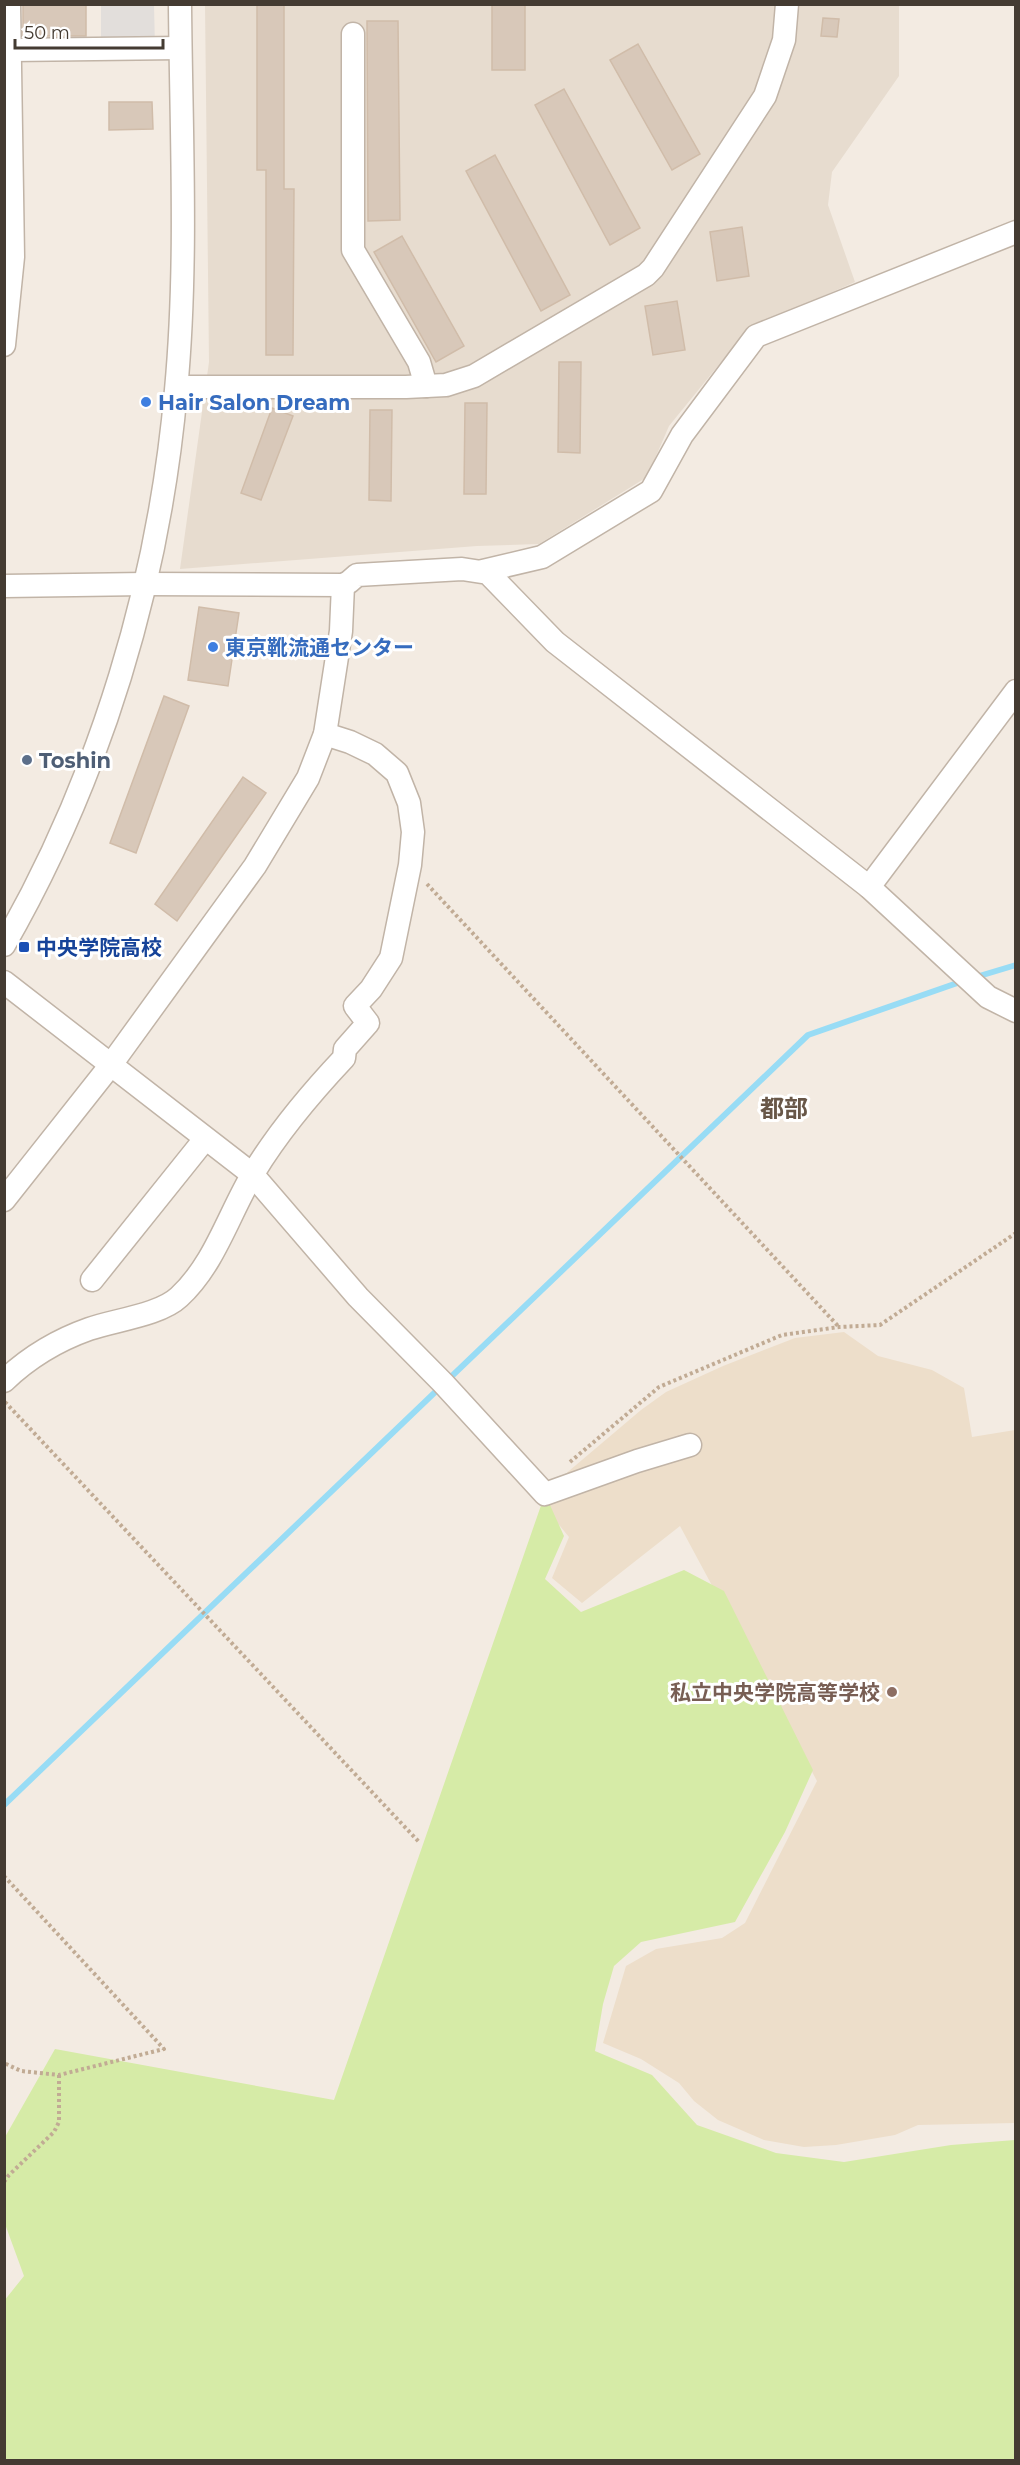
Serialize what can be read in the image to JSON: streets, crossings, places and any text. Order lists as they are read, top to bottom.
{
  "districts": ["都部"],
  "places": {
    "other": [
      "Hair Salon Dream",
      "東京靴流通センター",
      "Toshin",
      "私立中央学院高等学校"
    ],
    "transit": ["中央学院高校"]
  },
  "scale_bar": "50 m"
}
